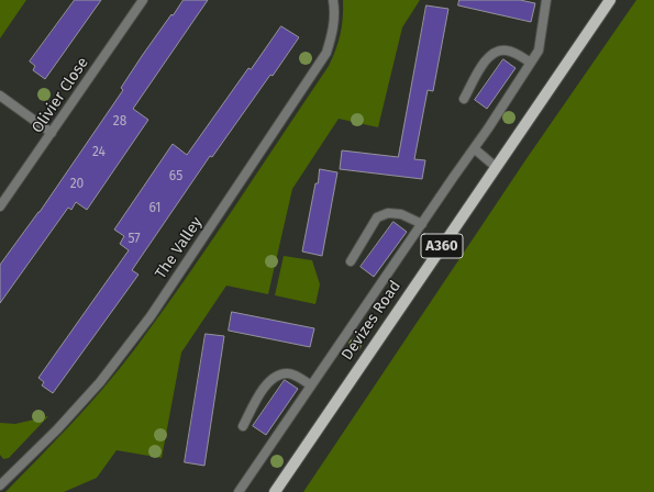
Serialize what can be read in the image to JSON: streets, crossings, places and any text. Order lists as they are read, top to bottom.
{
  "streets": {
    "main road": ["A360", "Devizes Road"],
    "street": ["Olivier Close", "The Valley"]
  },
  "house_numbers": [
    "28",
    "24",
    "65",
    "20",
    "61",
    "57"
  ]
}
